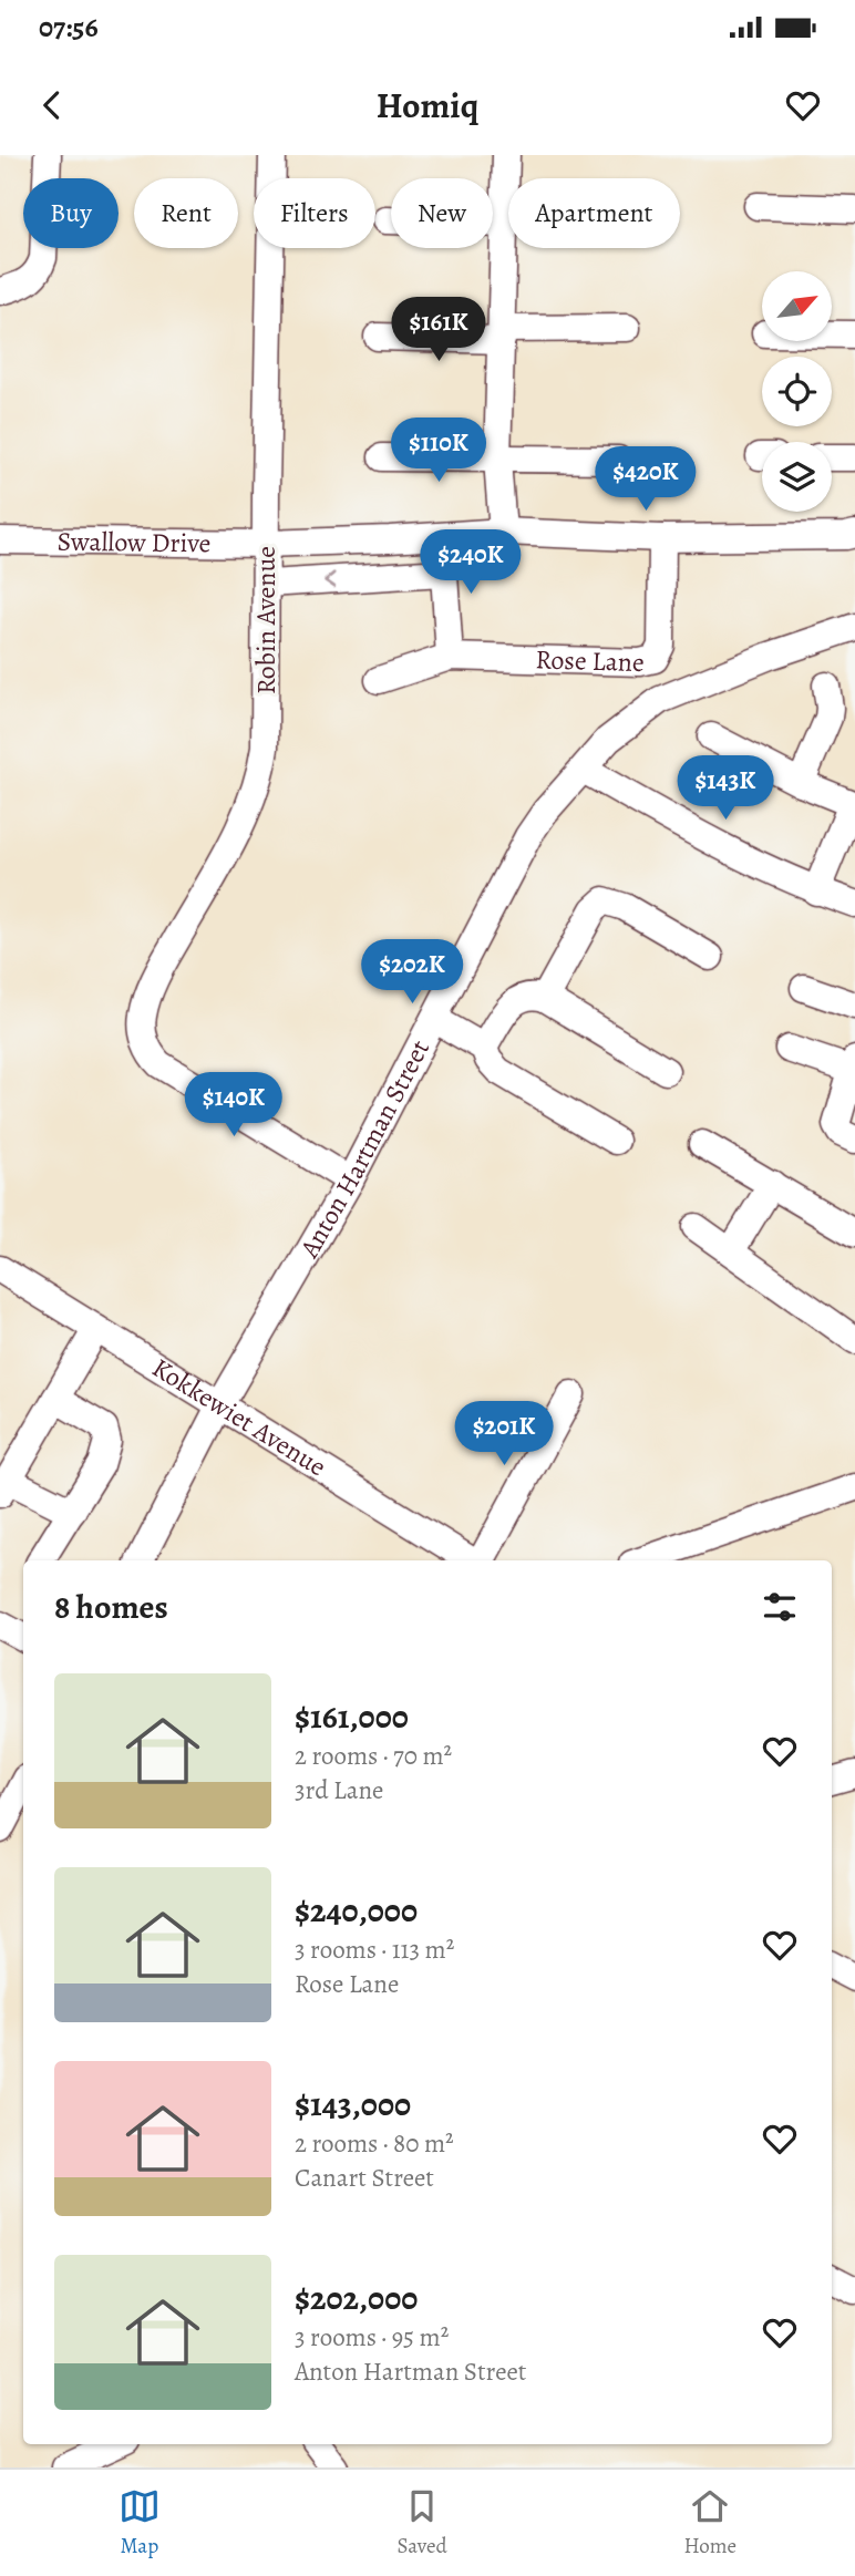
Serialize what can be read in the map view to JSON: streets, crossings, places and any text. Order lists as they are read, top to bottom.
{
  "streets": {
    "street": [
      "Swallow Drive",
      "Robin Avenue",
      "Rose Lane",
      "Anton Hartman Street",
      "Kokkewiet Avenue"
    ]
  },
  "crossings": [
    ["Swallow Drive", "Robin Avenue"],
    ["Swallow Drive", "Rose Lane"],
    ["Robin Avenue", "Anton Hartman Street"],
    ["Anton Hartman Street", "Kokkewiet Avenue"]
  ],
  "north": "top right",
  "page": {
    "status": "07:56",
    "header": "Homiq",
    "chip": [
      "Buy",
      "Rent",
      "Filters",
      "New",
      "Apartment"
    ],
    "price": [
      "$161K",
      "$110K",
      "$420K",
      "$240K",
      "$143K",
      "$202K",
      "$140K",
      "$201K"
    ],
    "heading": "8 homes",
    "list": [
      {
        "name": "$161,000",
        "note": "2 rooms · 70 m² · 3rd Lane"
      },
      {
        "name": "$240,000",
        "note": "3 rooms · 113 m² · Rose Lane"
      },
      {
        "name": "$143,000",
        "note": "2 rooms · 80 m² · Canart Street"
      },
      {
        "name": "$202,000",
        "note": "3 rooms · 95 m² · Anton Hartman Street"
      }
    ],
    "tabs": ["Map", "Saved", "Home"]
  }
}
